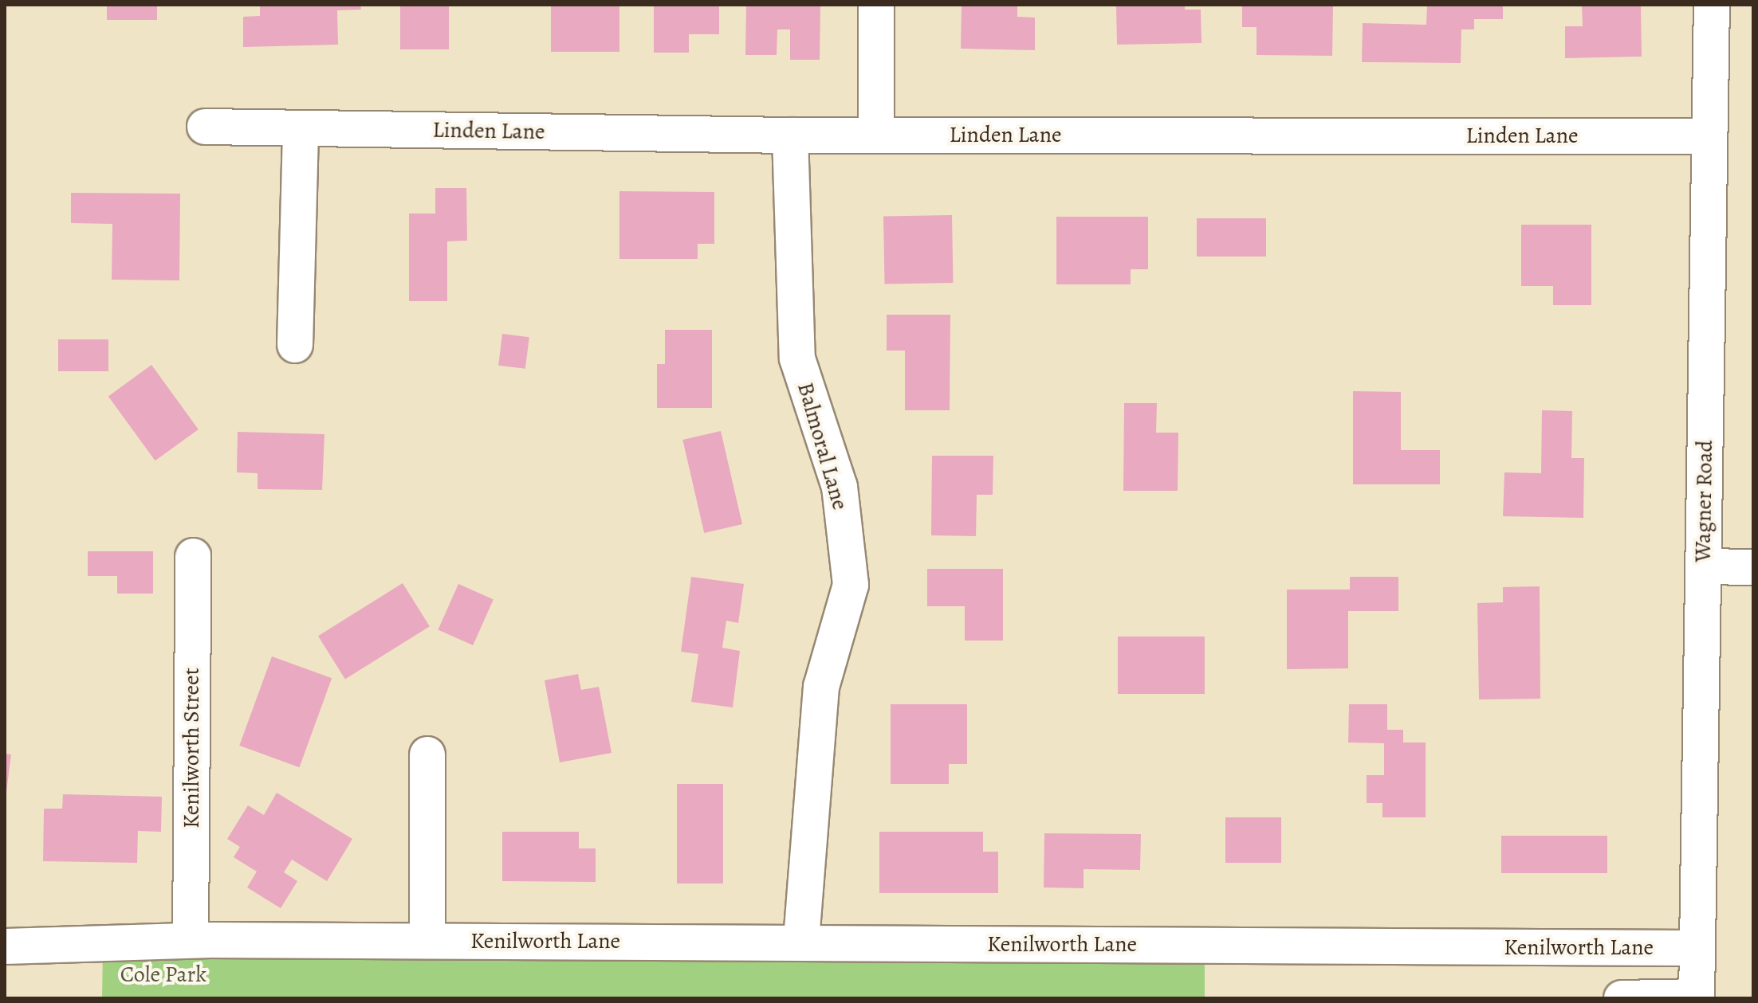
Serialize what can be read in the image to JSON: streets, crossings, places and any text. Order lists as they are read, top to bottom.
{
  "streets": {
    "street": [
      "Linden Lane",
      "Balmoral Lane",
      "Wagner Road",
      "Kenilworth Street",
      "Kenilworth Lane"
    ]
  },
  "crossings": [
    ["Linden Lane", "Balmoral Lane"],
    ["Linden Lane", "Wagner Road"],
    ["Balmoral Lane", "Kenilworth Lane"],
    ["Wagner Road", "Kenilworth Lane"],
    ["Kenilworth Street", "Kenilworth Lane"]
  ],
  "parks": ["Cole Park"]
}
